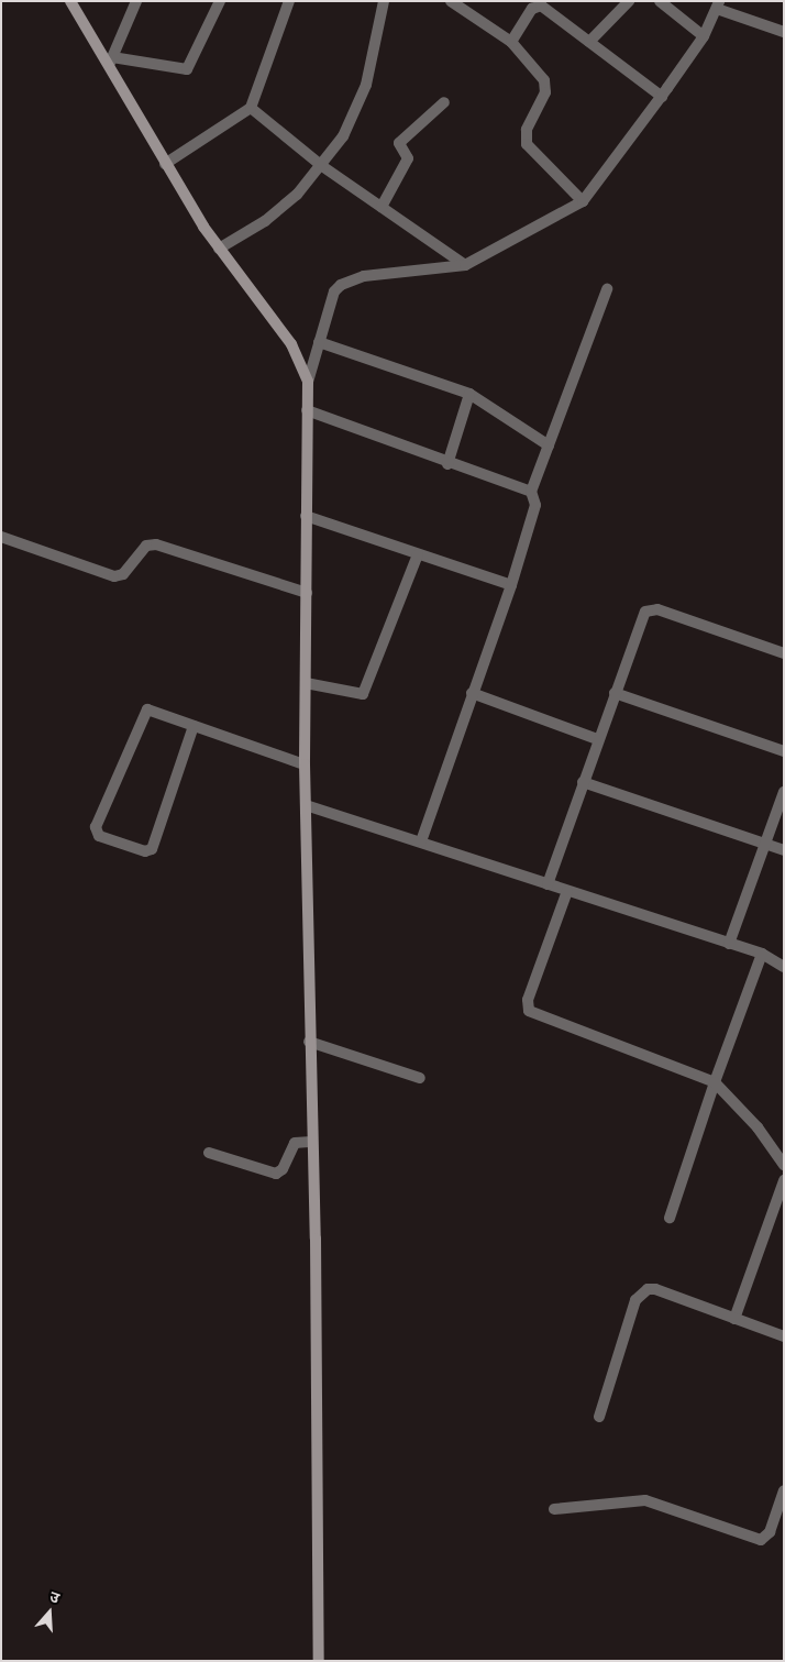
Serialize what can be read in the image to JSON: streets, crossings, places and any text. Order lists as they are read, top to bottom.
{
  "north": "top"
}
